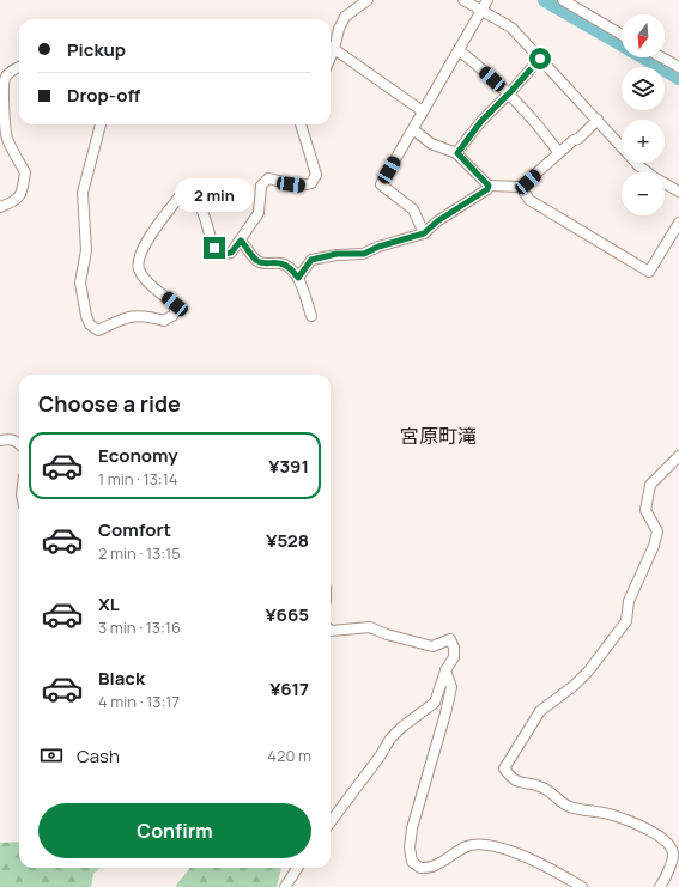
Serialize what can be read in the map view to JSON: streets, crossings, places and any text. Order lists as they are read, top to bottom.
{
  "districts": ["宮原町滝"],
  "north": "bottom",
  "page": {
    "map_buttons": ["+", "−"],
    "banner": ["Pickup", "Drop-off"],
    "bubble": "2 min",
    "heading": "Choose a ride",
    "list": [
      {
        "name": "Economy",
        "note": "1 min · 13:14",
        "value": "¥391"
      },
      {
        "name": "Comfort",
        "note": "2 min · 13:15",
        "value": "¥528"
      },
      {
        "name": "XL",
        "note": "3 min · 13:16",
        "value": "¥665"
      },
      {
        "name": "Black",
        "note": "4 min · 13:17",
        "value": "¥617"
      }
    ],
    "pay": ["Cash", "420 m"],
    "buttons": "Confirm"
  }
}
